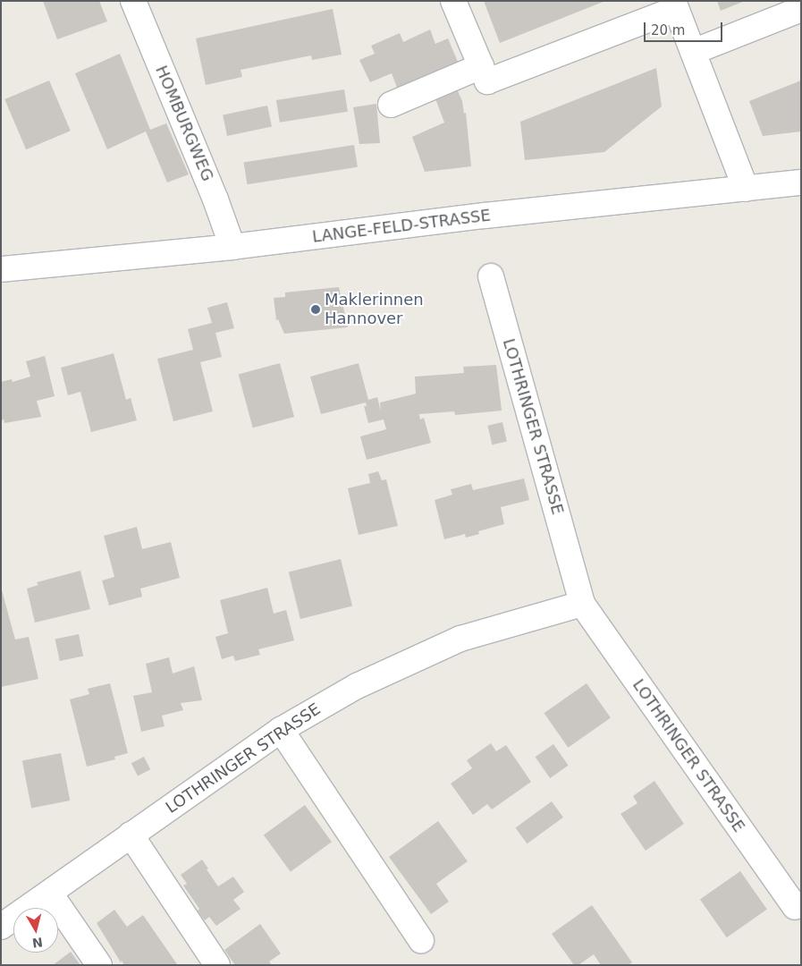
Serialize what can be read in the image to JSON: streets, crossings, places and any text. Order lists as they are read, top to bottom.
{
  "streets": {
    "street": ["HOMBURGWEG", "LANGE-FELD-STRASSE", "LOTHRINGER STRASSE"]
  },
  "crossings": [
    ["HOMBURGWEG", "LANGE-FELD-STRASSE"]
  ],
  "places": ["Maklerinnen Hannover"],
  "scale_bar": "20 m",
  "north": "bottom"
}
